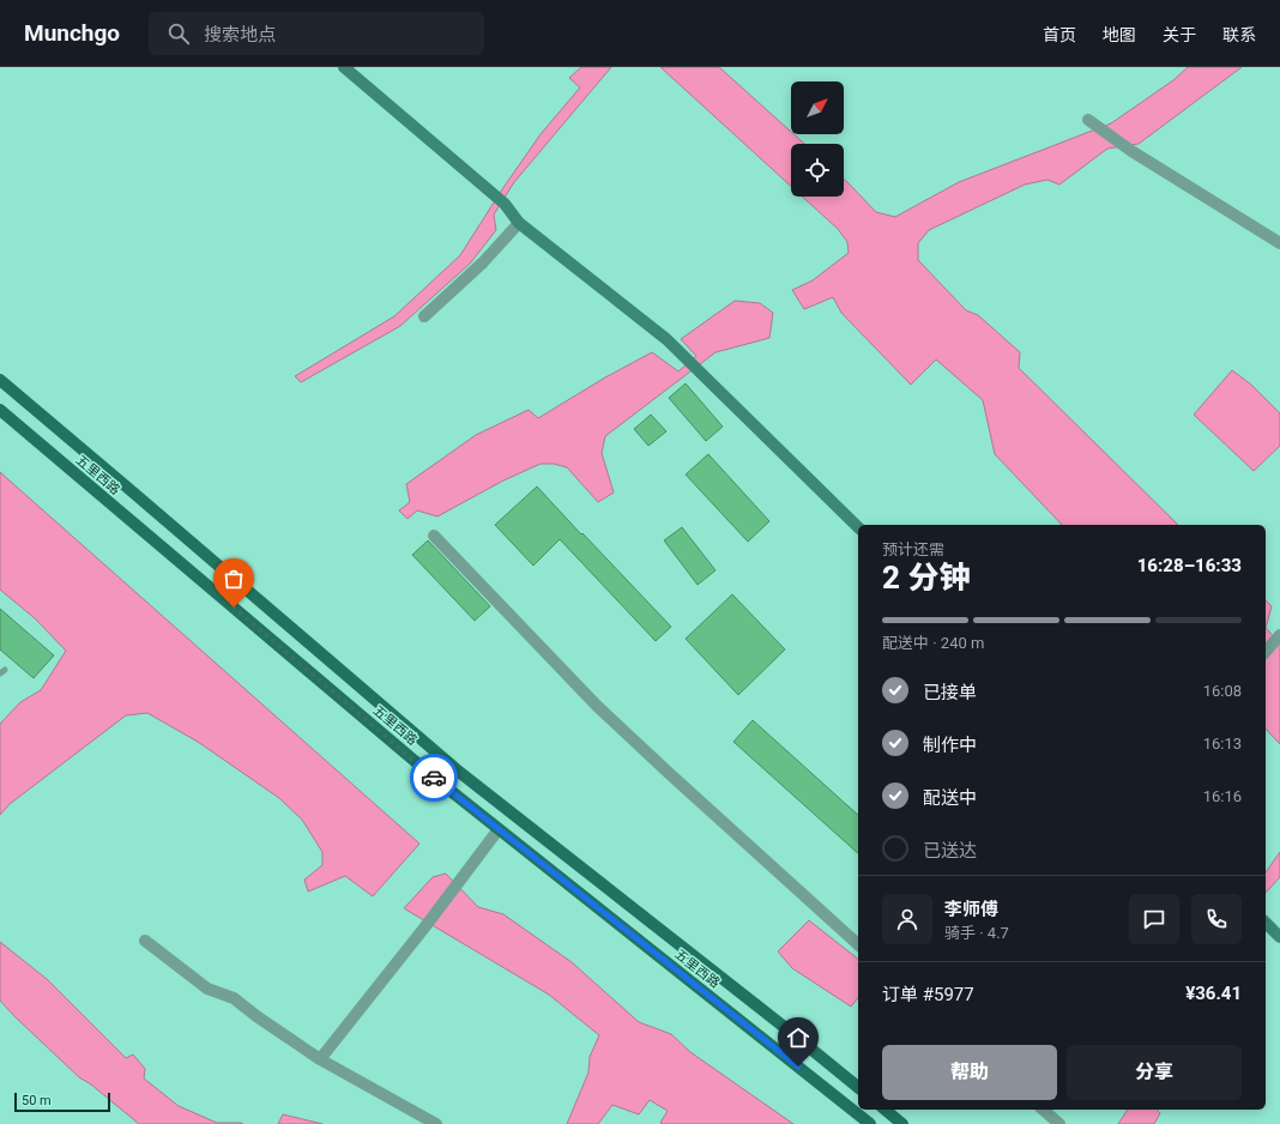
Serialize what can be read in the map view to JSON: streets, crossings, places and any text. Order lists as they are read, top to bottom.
{
  "streets": {
    "main road": ["五里西路"]
  },
  "scale_bar": "50 m",
  "north": "top right",
  "page": {
    "header": "Munchgo",
    "search": "搜索地点",
    "nav": [
      "首页",
      "地图",
      "关于",
      "联系"
    ],
    "heading": ["2 分钟", "预计还需", "16:28–16:33"],
    "panel": [
      "李师傅",
      "骑手 · 4.7",
      "订单 #5977",
      "¥36.41"
    ],
    "bar": "配送中 · 240 m",
    "list": [
      ["已接单", "16:08"],
      ["制作中", "16:13"],
      ["配送中", "16:16"],
      "已送达"
    ],
    "buttons": ["帮助", "分享"],
    "scale": "50 m"
  }
}
